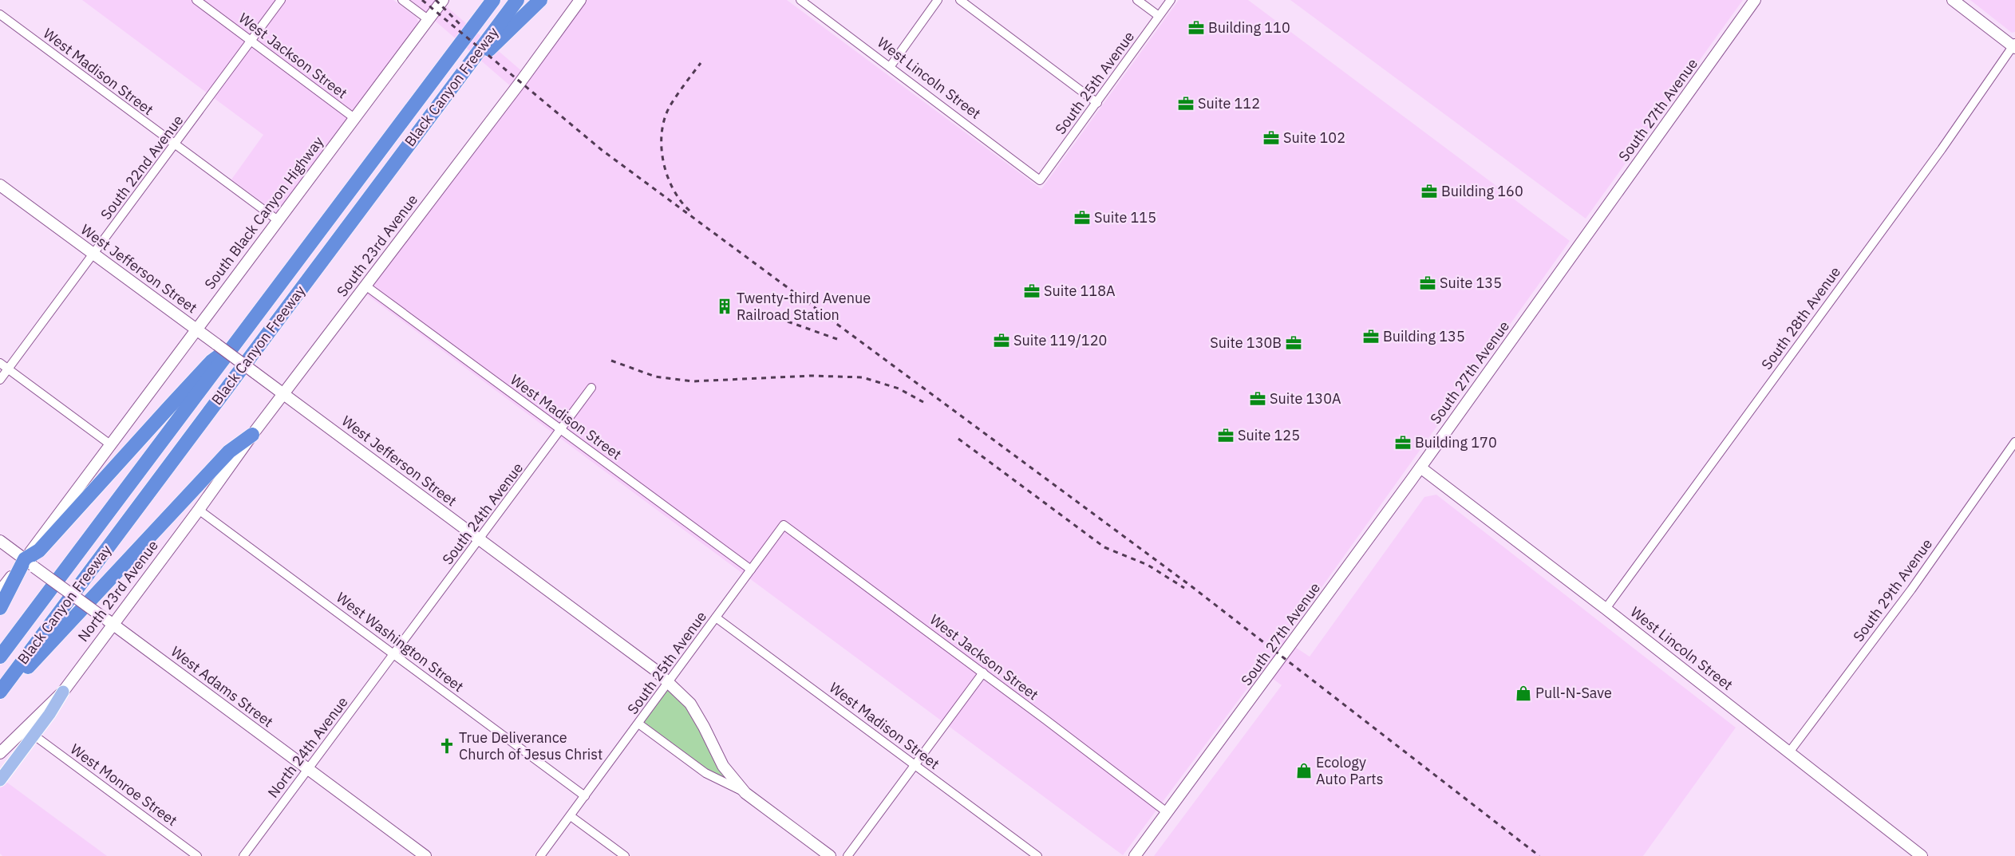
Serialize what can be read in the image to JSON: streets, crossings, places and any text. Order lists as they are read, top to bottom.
{
  "streets": {
    "highway": ["Black Canyon Freeway"],
    "main road": [
      "West Lincoln Street",
      "South 27th Avenue",
      "South Black Canyon Highway",
      "South 23rd Avenue",
      "West Jefferson Street",
      "North 23rd Avenue",
      "West Adams Street"
    ],
    "street": [
      "West Jackson Street",
      "West Madison Street",
      "South 25th Avenue",
      "South 22nd Avenue",
      "South 28th Avenue",
      "South 24th Avenue",
      "South 29th Avenue",
      "West Washington Street",
      "North 24th Avenue",
      "West Monroe Street"
    ]
  },
  "crossings": [
    ["West Jackson Street", "South 25th Avenue"],
    ["West Jackson Street", "South 27th Avenue"],
    ["West Jackson Street", "South 22nd Avenue"],
    ["West Jackson Street", "South Black Canyon Highway"],
    ["West Madison Street", "South 25th Avenue"],
    ["West Madison Street", "South 22nd Avenue"],
    ["West Madison Street", "South Black Canyon Highway"],
    ["West Madison Street", "South 23rd Avenue"],
    ["West Madison Street", "South 24th Avenue"],
    ["West Lincoln Street", "South 25th Avenue"],
    ["West Lincoln Street", "South 27th Avenue"],
    ["West Lincoln Street", "South 28th Avenue"],
    ["West Lincoln Street", "South 29th Avenue"],
    ["South 25th Avenue", "West Jefferson Street"],
    ["South 25th Avenue", "West Washington Street"],
    ["South 22nd Avenue", "West Jefferson Street"],
    ["South Black Canyon Highway", "West Jefferson Street"],
    ["South Black Canyon Highway", "West Adams Street"],
    ["South 23rd Avenue", "West Jefferson Street"],
    ["South 23rd Avenue", "North 23rd Avenue"],
    ["South 23rd Avenue", "West Washington Street"],
    ["West Jefferson Street", "South 24th Avenue"],
    ["South 24th Avenue", "West Washington Street"],
    ["South 24th Avenue", "North 24th Avenue"],
    ["North 23rd Avenue", "West Washington Street"],
    ["North 23rd Avenue", "West Adams Street"],
    ["West Washington Street", "North 24th Avenue"],
    ["West Adams Street", "North 24th Avenue"]
  ],
  "places": {
    "office": [
      "Building 110",
      "Suite 112",
      "Suite 102",
      "Building 160",
      "Suite 115",
      "Suite 135",
      "Suite 118A",
      "Building 135",
      "Suite 119/120",
      "Suite 130B",
      "Suite 130A",
      "Suite 125",
      "Building 170"
    ],
    "building": ["Twenty-third Avenue Railroad Station"],
    "shop": ["Pull-N-Save", "Ecology Auto Parts"],
    "church": ["True Deliverance Church of Jesus Christ"]
  }
}
